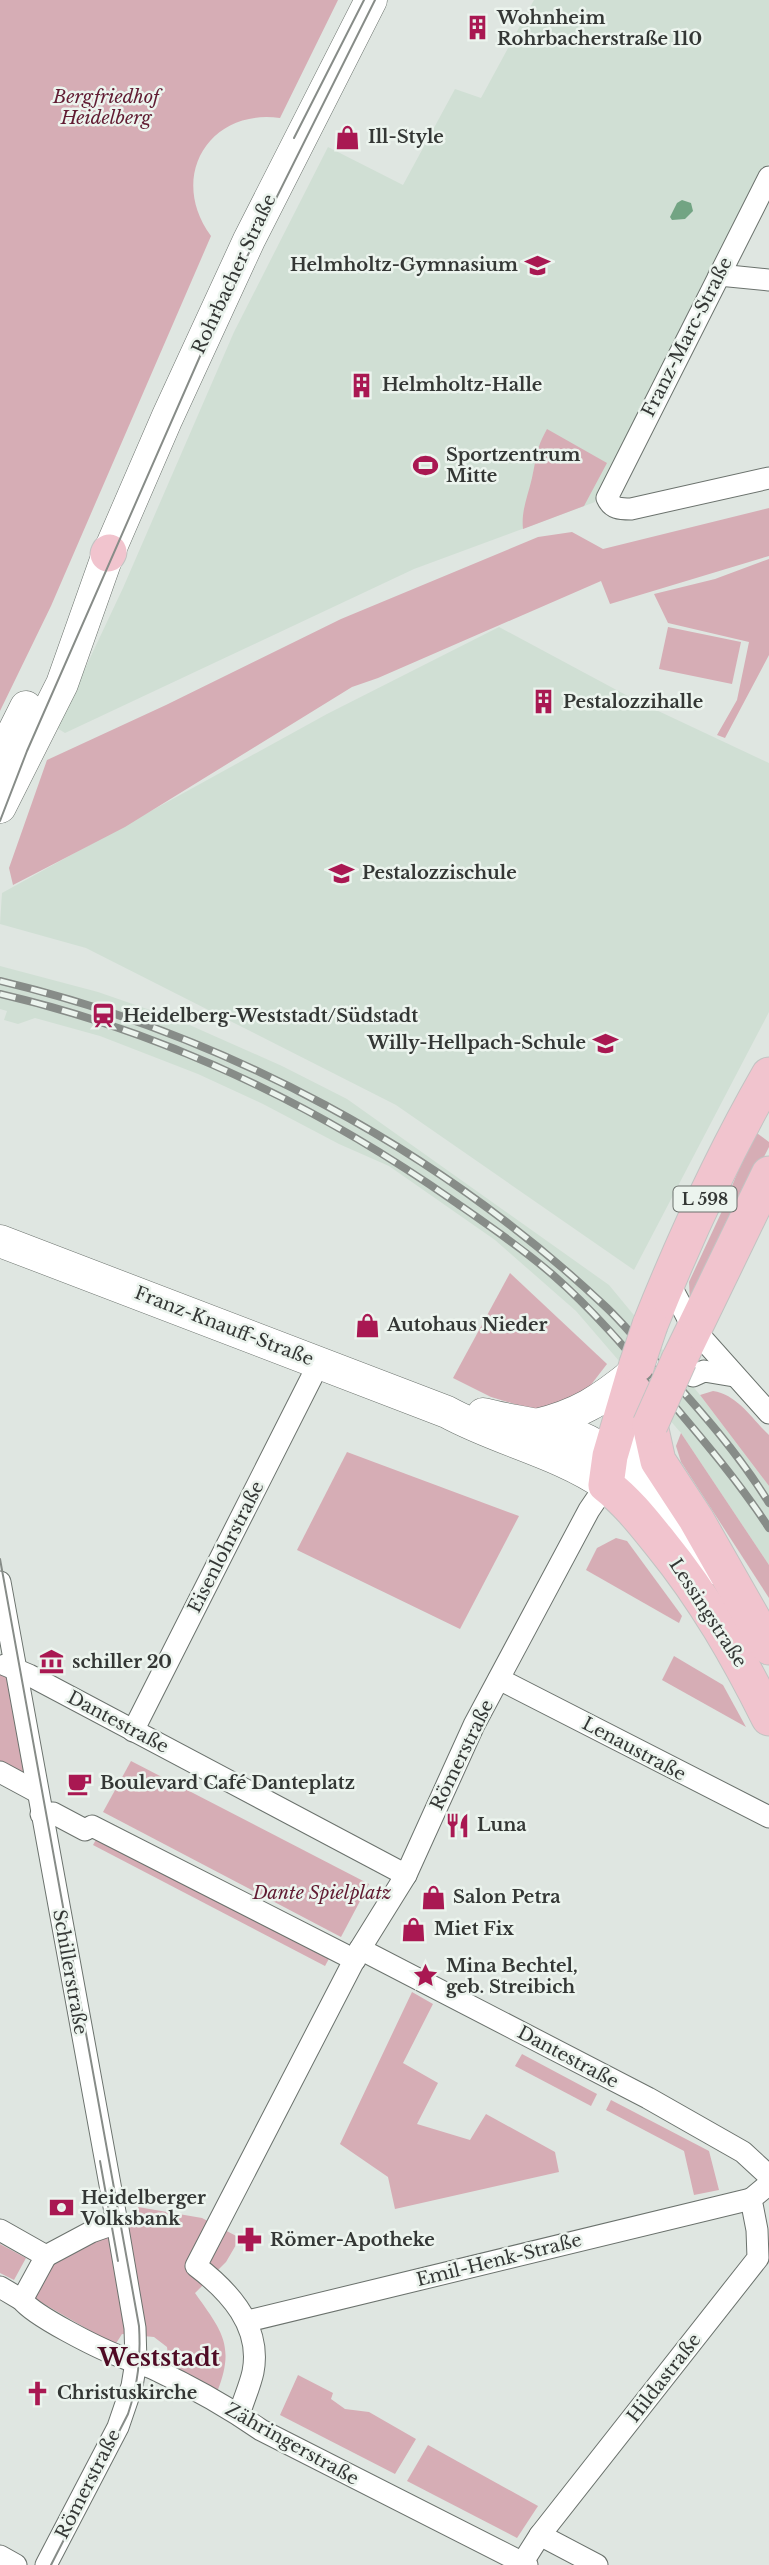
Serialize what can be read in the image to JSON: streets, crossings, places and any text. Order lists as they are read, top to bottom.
{
  "streets": {
    "main road": [
      "Rohrbacher Straße",
      "L 598",
      "Franz-Knauff-Straße",
      "Lessingstraße",
      "Römerstraße"
    ],
    "street": [
      "Franz-Marc-Straße",
      "Eisenlohrstraße",
      "Dantestraße",
      "Lenaustraße",
      "Schillerstraße",
      "Emil-Henk-Straße",
      "Hildastraße",
      "Zähringerstraße"
    ]
  },
  "crossings": [
    ["Franz-Knauff-Straße", "Eisenlohrstraße"],
    ["Franz-Knauff-Straße", "Lessingstraße"],
    ["Franz-Knauff-Straße", "Römerstraße"],
    ["Eisenlohrstraße", "Dantestraße"],
    ["Lessingstraße", "Römerstraße"],
    ["Dantestraße", "Römerstraße"],
    ["Dantestraße", "Schillerstraße"],
    ["Lenaustraße", "Römerstraße"],
    ["Römerstraße", "Schillerstraße"],
    ["Römerstraße", "Emil-Henk-Straße"],
    ["Römerstraße", "Zähringerstraße"],
    ["Schillerstraße", "Zähringerstraße"],
    ["Emil-Henk-Straße", "Hildastraße"],
    ["Hildastraße", "Zähringerstraße"]
  ],
  "districts": ["Weststadt"],
  "parks": ["Bergfriedhof Heidelberg", "Dante Spielplatz"],
  "places": {
    "building": ["Wohnheim Rohrbacherstraße 110", "Helmholtz-Halle", "Pestalozzihalle"],
    "shop": [
      "Ill-Style",
      "Autohaus Nieder",
      "Salon Petra",
      "Miet Fix"
    ],
    "school or university": ["Helmholtz-Gymnasium", "Pestalozzischule", "Willy-Hellpach-Schule"],
    "sports": ["Sportzentrum Mitte"],
    "station": ["Heidelberg-Weststadt/Südstadt"],
    "museum": ["schiller 20"],
    "cafe": ["Boulevard Café Danteplatz"],
    "restaurant": ["Luna"],
    "place": ["Mina Bechtel, geb. Streibich"],
    "bank": ["Heidelberger Volksbank"],
    "pharmacy": ["Römer-Apotheke"],
    "church": ["Christuskirche"]
  }
}
